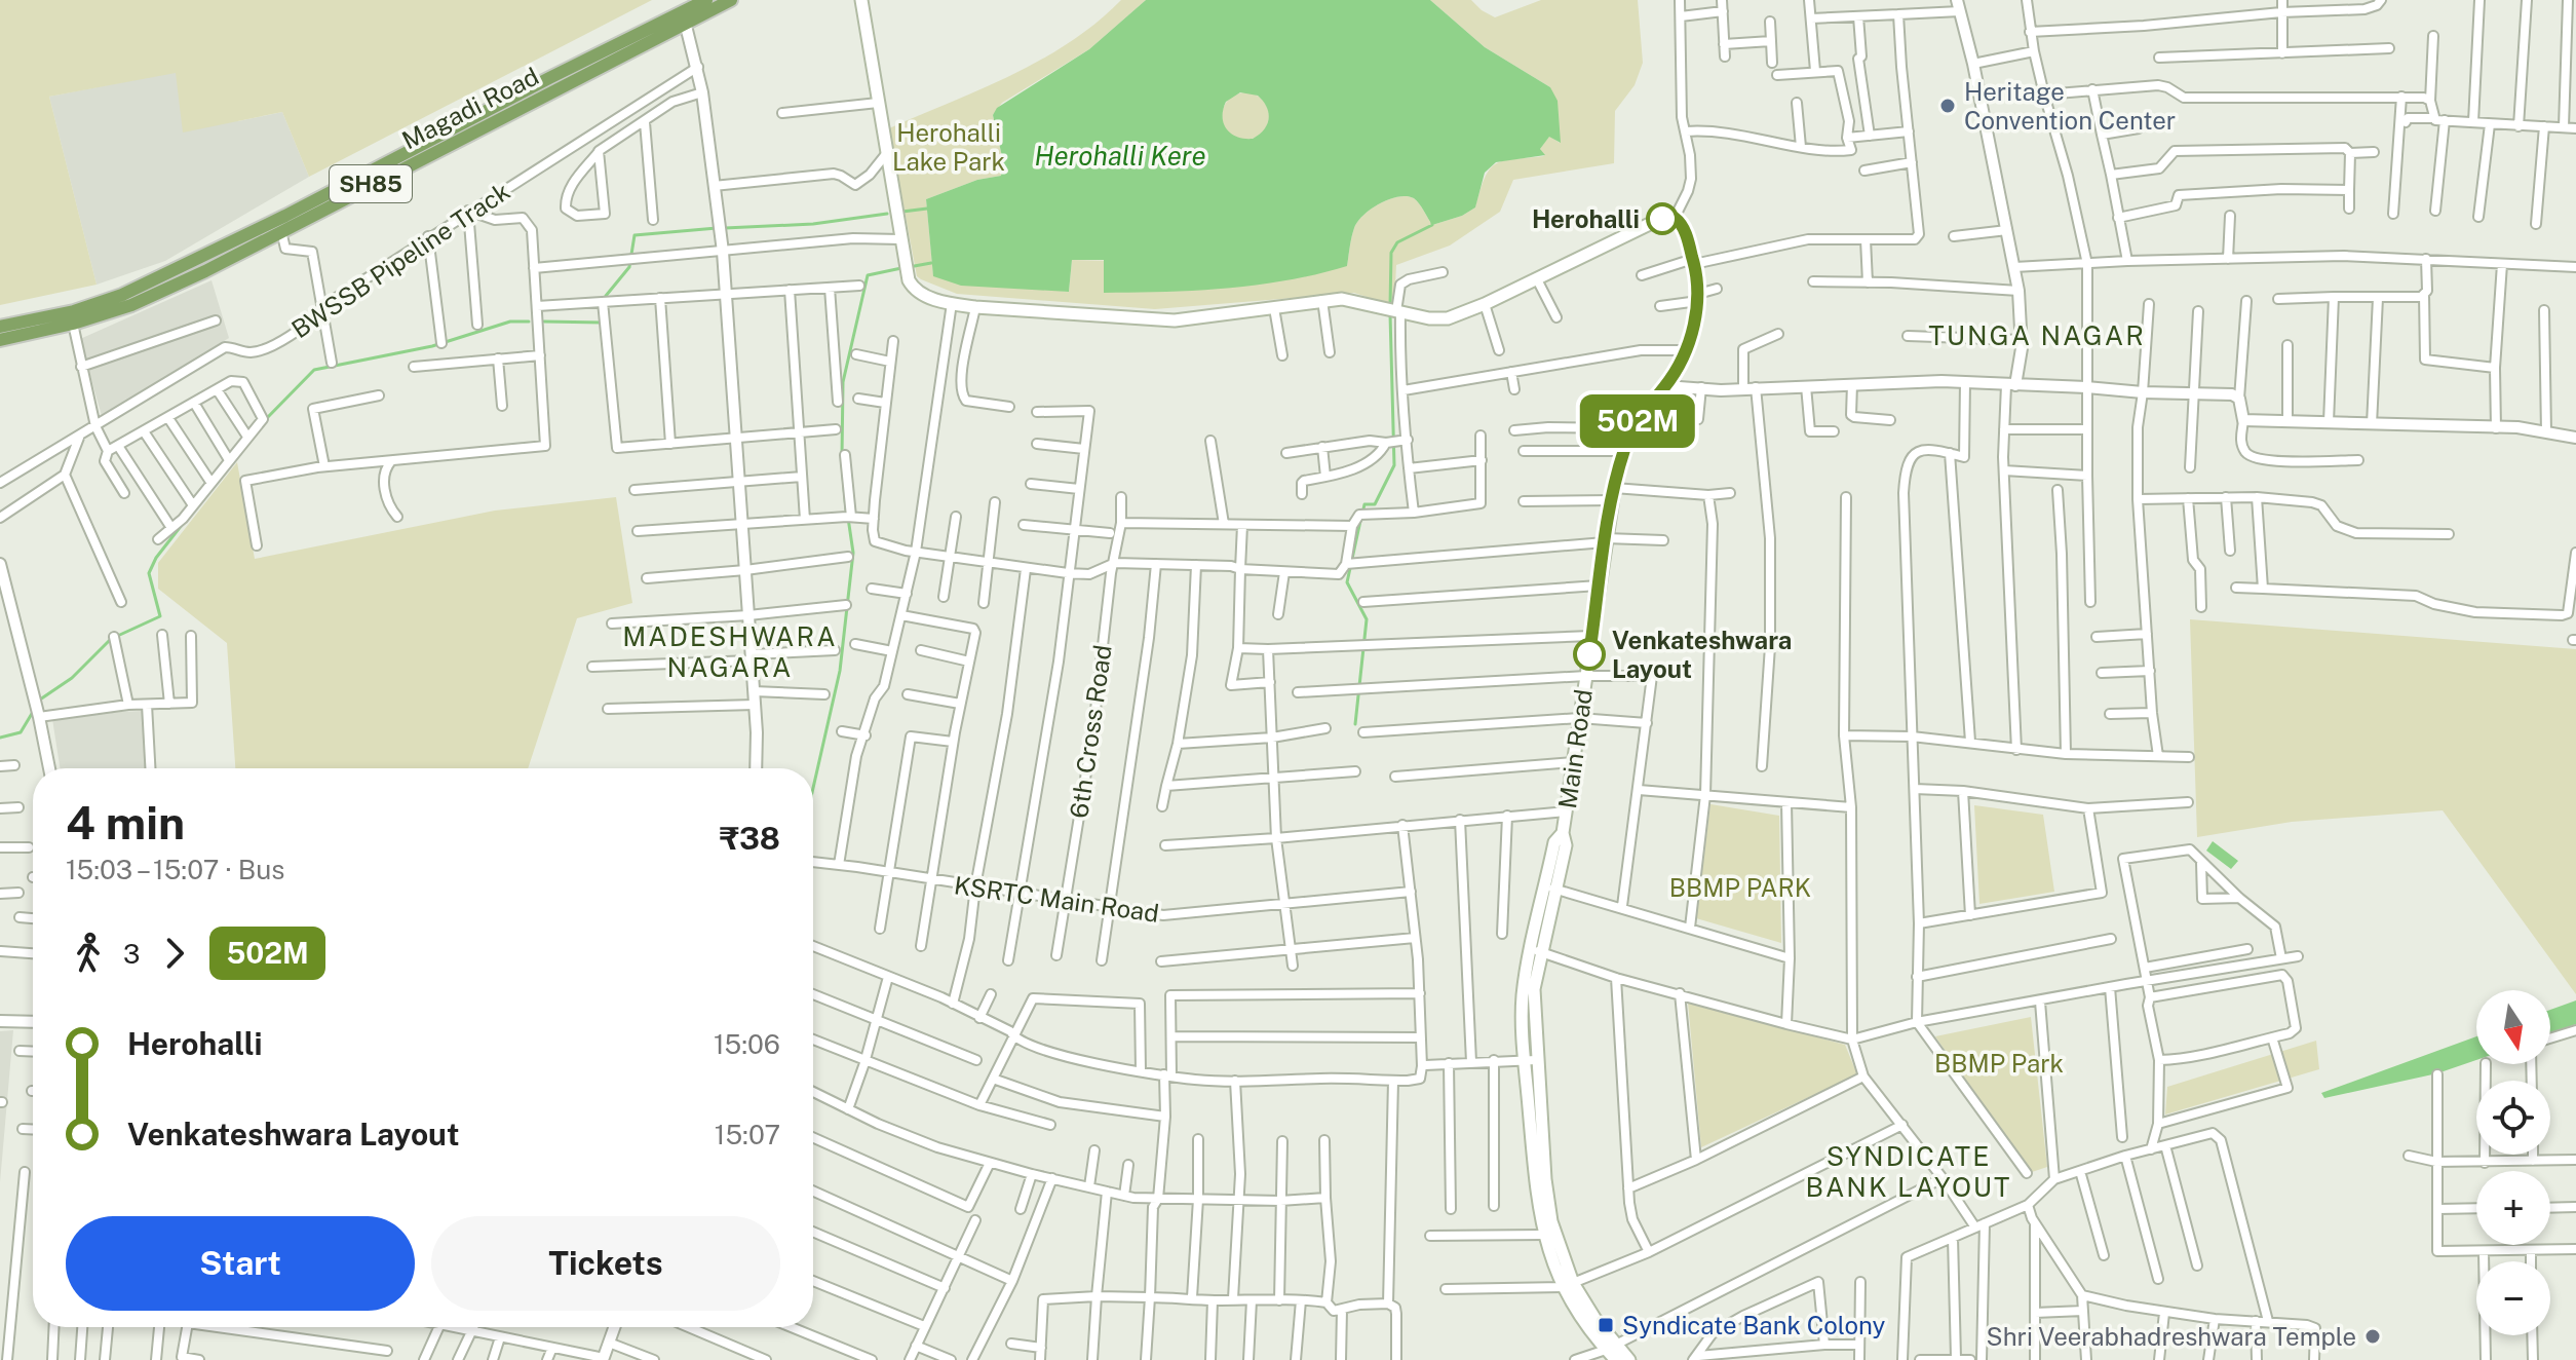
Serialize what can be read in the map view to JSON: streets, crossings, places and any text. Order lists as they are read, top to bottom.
{
  "streets": {
    "main road": ["Magadi Road", "SH85", "Main Road"],
    "street": ["BWSSB Pipeline Track", "6th Cross Road", "KSRTC Main Road"]
  },
  "crossings": [
    ["6th Cross Road", "KSRTC Main Road"]
  ],
  "districts": ["TUNGA NAGAR", "MADESHWARA NAGARA", "SYNDICATE BANK LAYOUT"],
  "water": ["Herohalli Kere"],
  "parks": ["Herohalli Lake Park", "BBMP PARK", "BBMP Park"],
  "places": {
    "other": [
      "Heritage Convention Center",
      "Herohalli",
      "Venkateshwara Layout",
      "Shri Veerabhadreshwara Temple"
    ],
    "transit": ["Syndicate Bank Colony"]
  },
  "lines": ["bus line 502M"],
  "north": "bottom",
  "page": {
    "on_map": "502M",
    "heading": ["4 min", "15:03 – 15:07 · Bus", "₹38"],
    "legs": ["3", "502M"],
    "map_buttons": ["+", "−"],
    "list": [
      {
        "name": "Herohalli",
        "value": "15:06"
      },
      {
        "name": "Venkateshwara Layout",
        "value": "15:07"
      }
    ],
    "buttons": ["Start", "Tickets"]
  }
}
